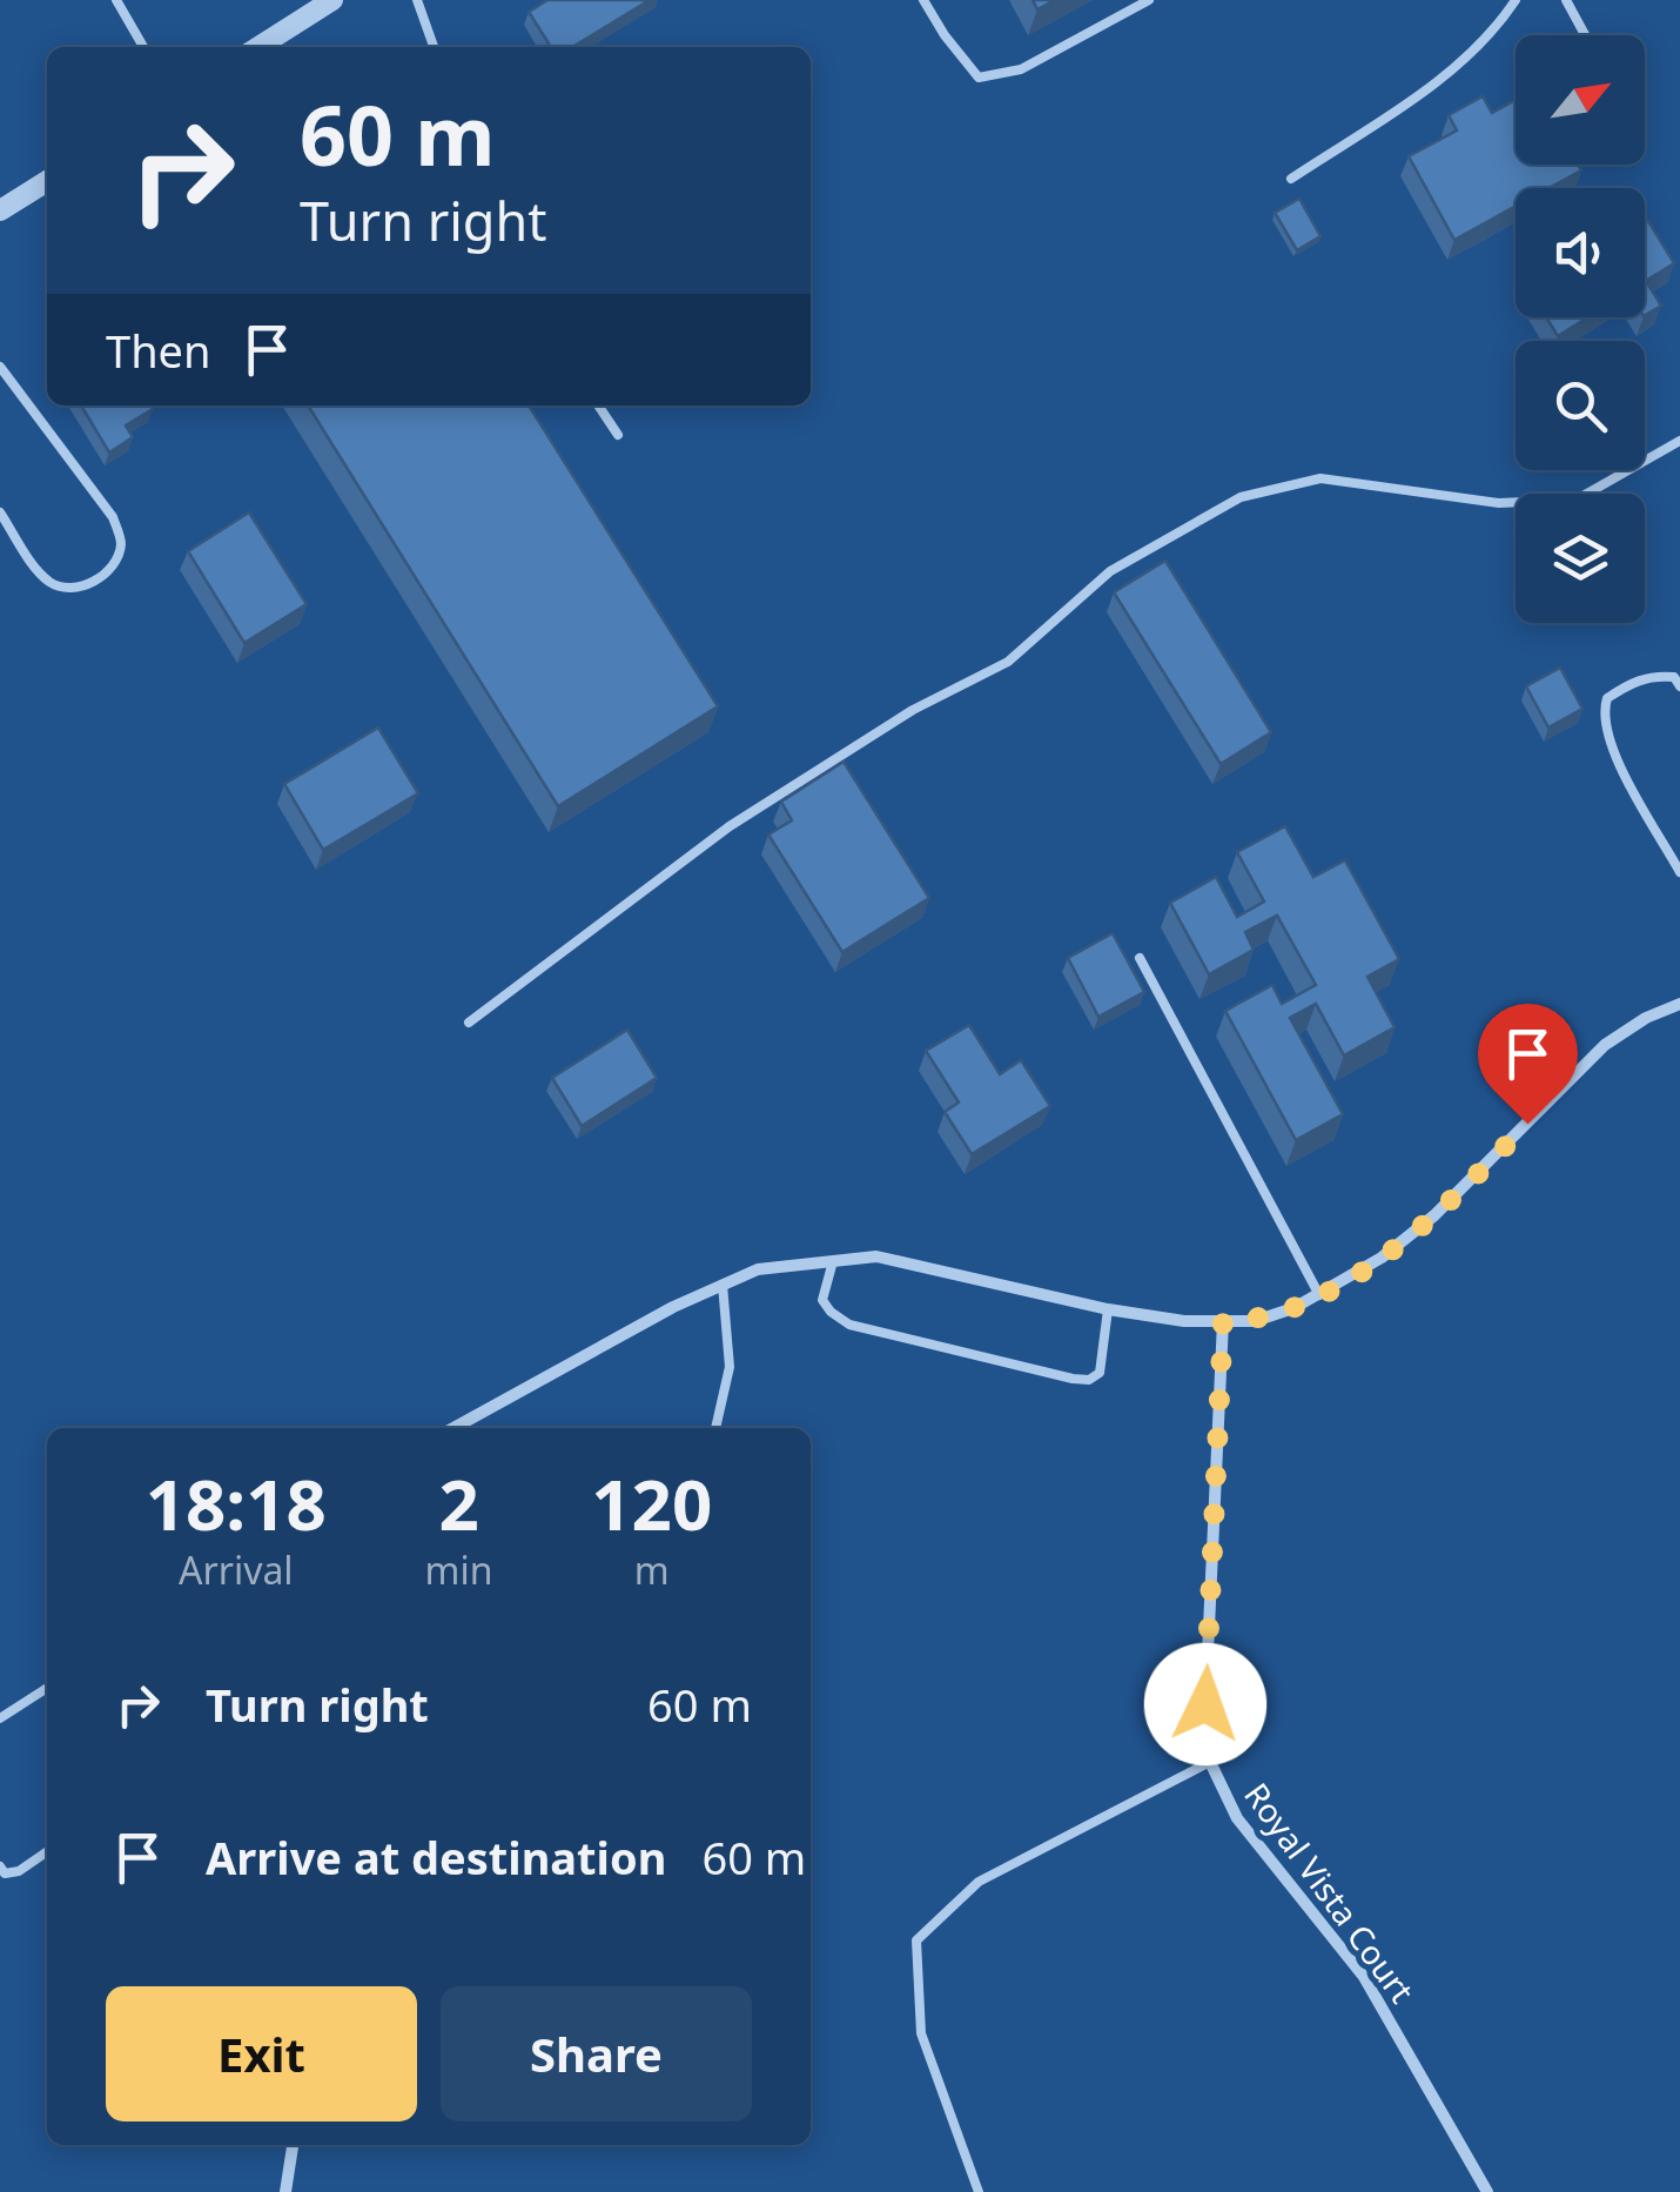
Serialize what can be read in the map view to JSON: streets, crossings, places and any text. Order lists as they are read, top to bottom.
{
  "streets": {
    "street": ["Royal Vista Court"]
  },
  "north": "top right",
  "page": {
    "turn": ["60 m", "Turn right"],
    "then": "Then",
    "eta": [
      "18:18",
      "Arrival",
      "2",
      "min",
      "120",
      "m"
    ],
    "list": [
      {
        "name": "Turn right",
        "value": "60 m"
      },
      {
        "name": "Arrive at destination",
        "value": "60 m"
      }
    ],
    "buttons": ["Exit", "Share"]
  }
}
